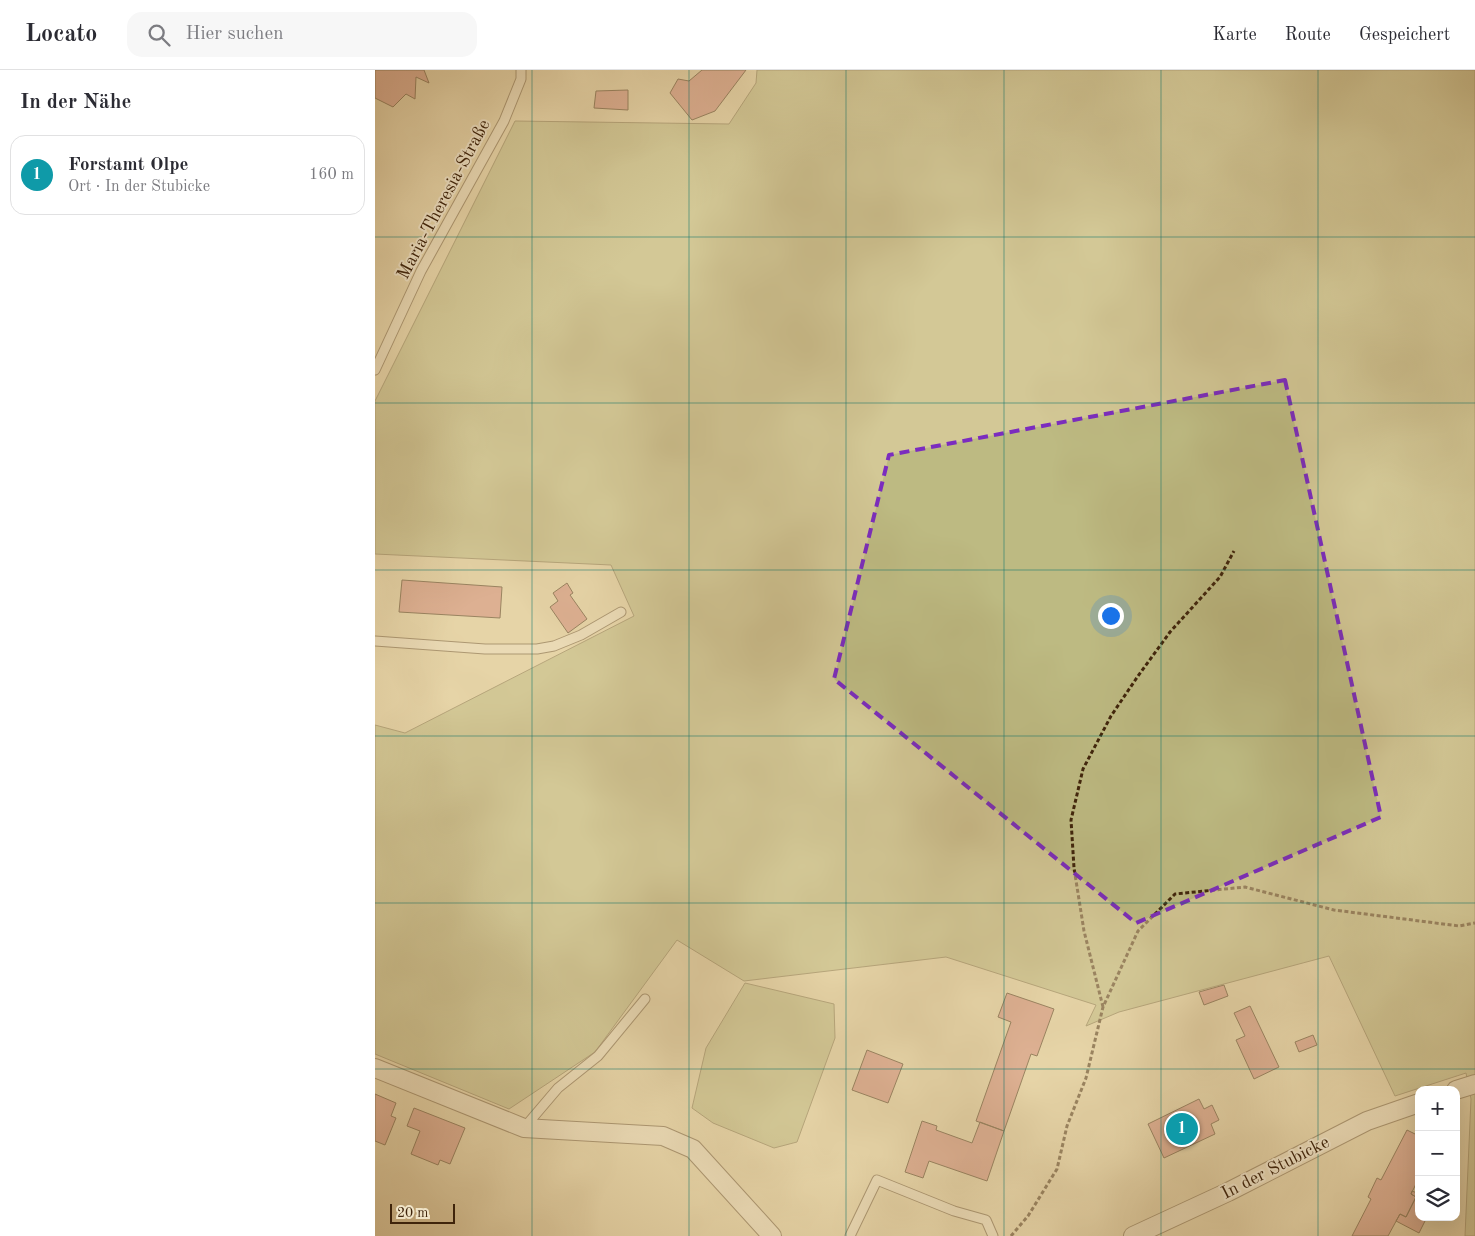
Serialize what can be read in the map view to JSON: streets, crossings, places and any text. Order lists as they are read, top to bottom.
{
  "streets": {
    "street": ["In der Stubicke"],
    "lane": ["Maria-Theresia-Straße"]
  },
  "scale_bar": "20 m",
  "page": {
    "header": "Locato",
    "search": "Hier suchen",
    "nav": ["Karte", "Route", "Gespeichert"],
    "heading": "In der Nähe",
    "list": [
      {
        "mark": "1",
        "name": "Forstamt Olpe",
        "note": "Ort · In der Stubicke",
        "value": "160 m"
      }
    ],
    "map_buttons": ["+", "−"],
    "pins": "1",
    "scale": "20 m"
  }
}
